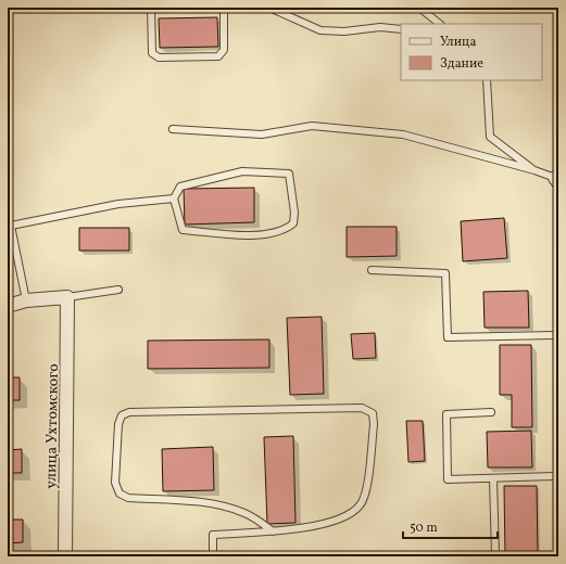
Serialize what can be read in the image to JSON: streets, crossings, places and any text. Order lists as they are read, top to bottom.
{
  "streets": {
    "street": ["улица Ухтомского"]
  },
  "legend": ["Улица", "Здание"],
  "scale_bar": "50 m"
}
